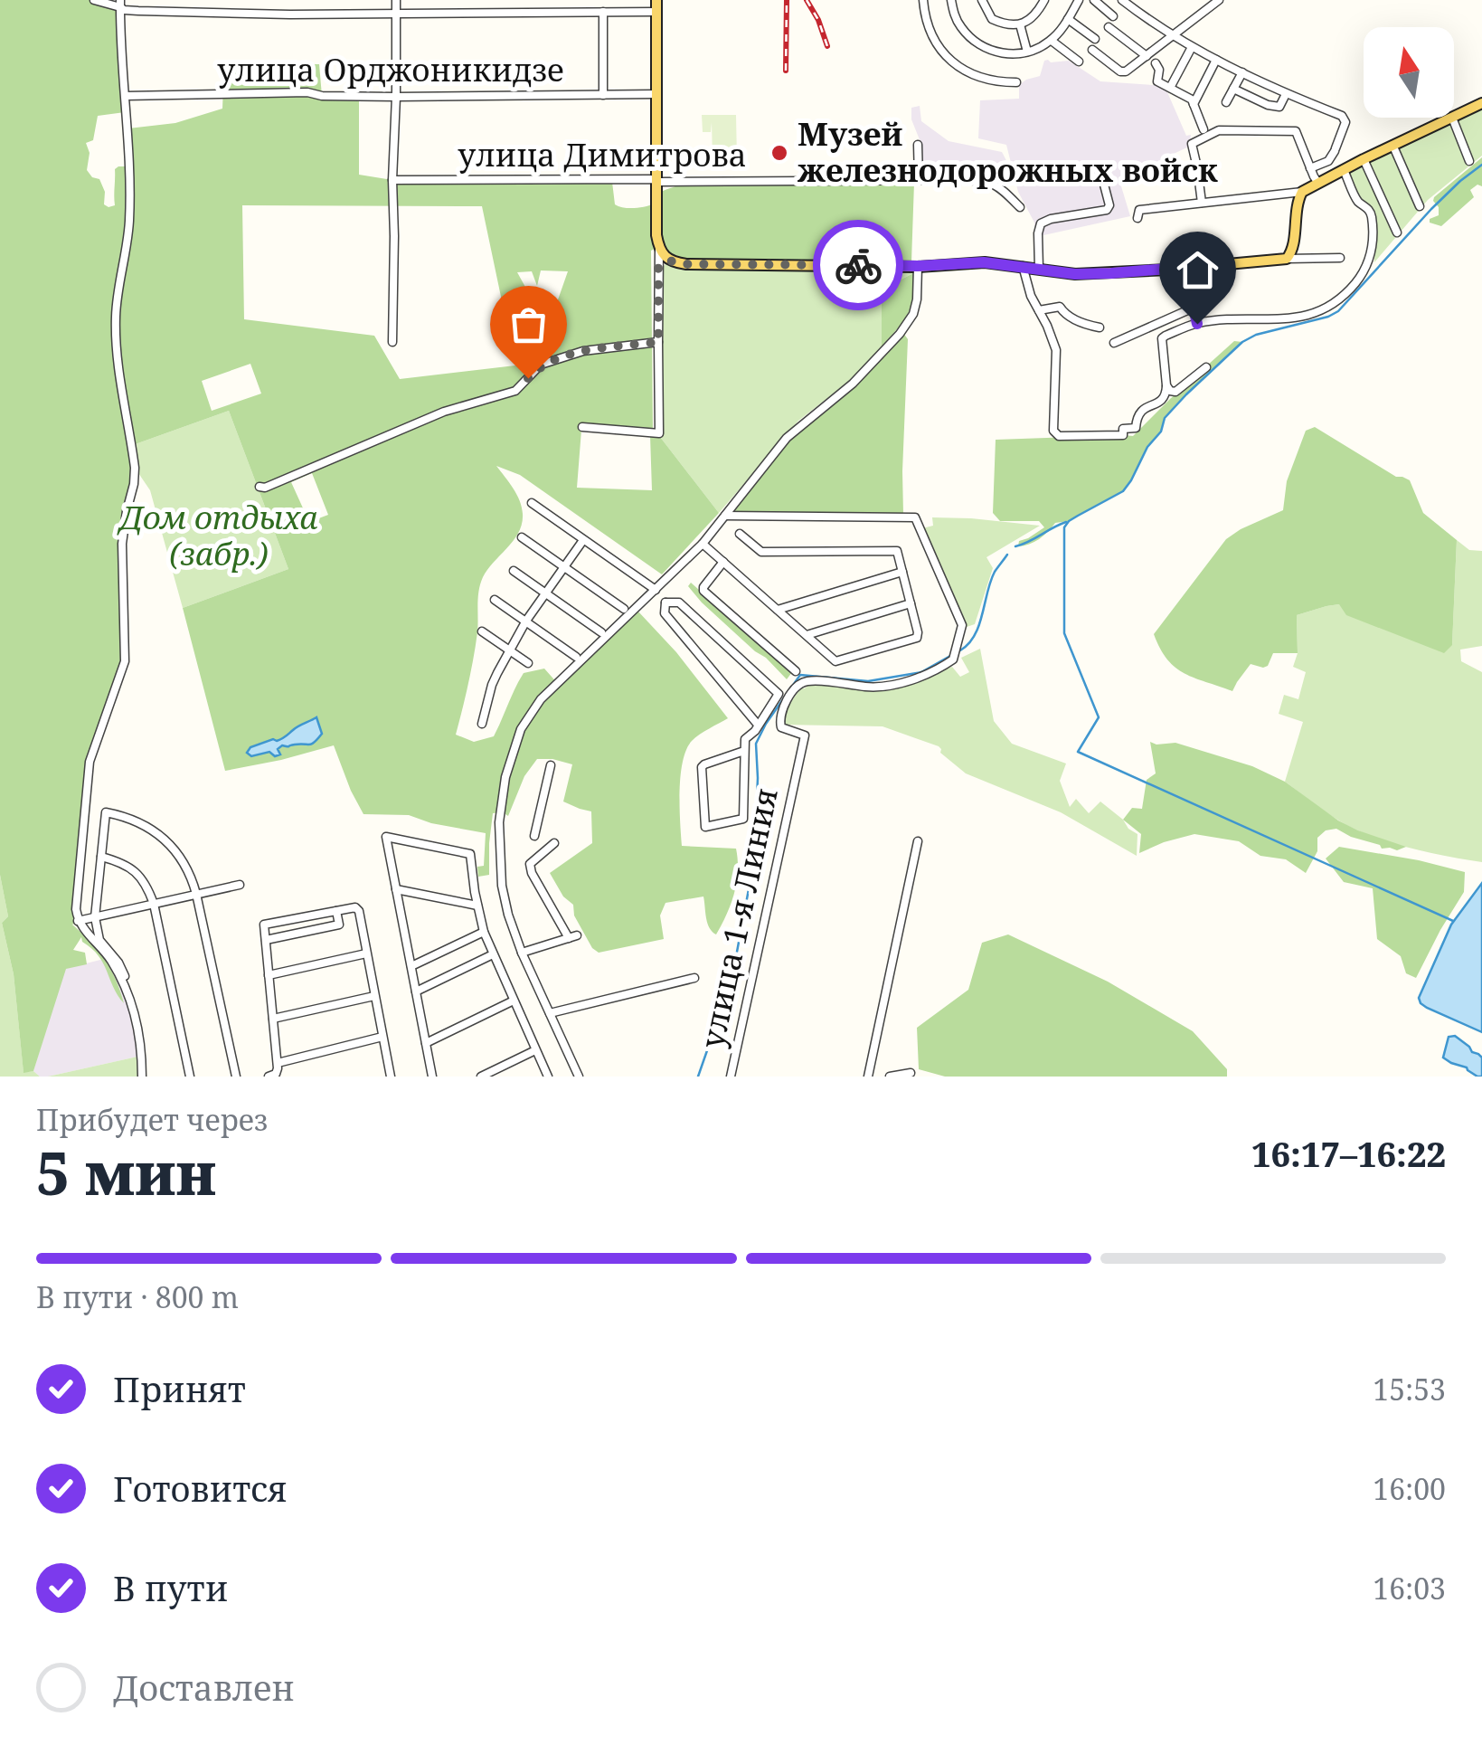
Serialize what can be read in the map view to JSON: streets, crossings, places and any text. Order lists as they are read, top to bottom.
{
  "streets": {
    "street": ["улица Орджоникидзе", "улица Димитрова", "улица 1-я Линия"]
  },
  "parks": ["Дом отдыха (забр.)"],
  "places": ["Музей железнодорожных войск"],
  "north": "top",
  "page": {
    "heading": ["5 мин", "Прибудет через", "16:17–16:22"],
    "bar": "В пути · 800 m",
    "list": [
      ["Принят", "15:53"],
      ["Готовится", "16:00"],
      ["В пути", "16:03"],
      "Доставлен"
    ]
  }
}
